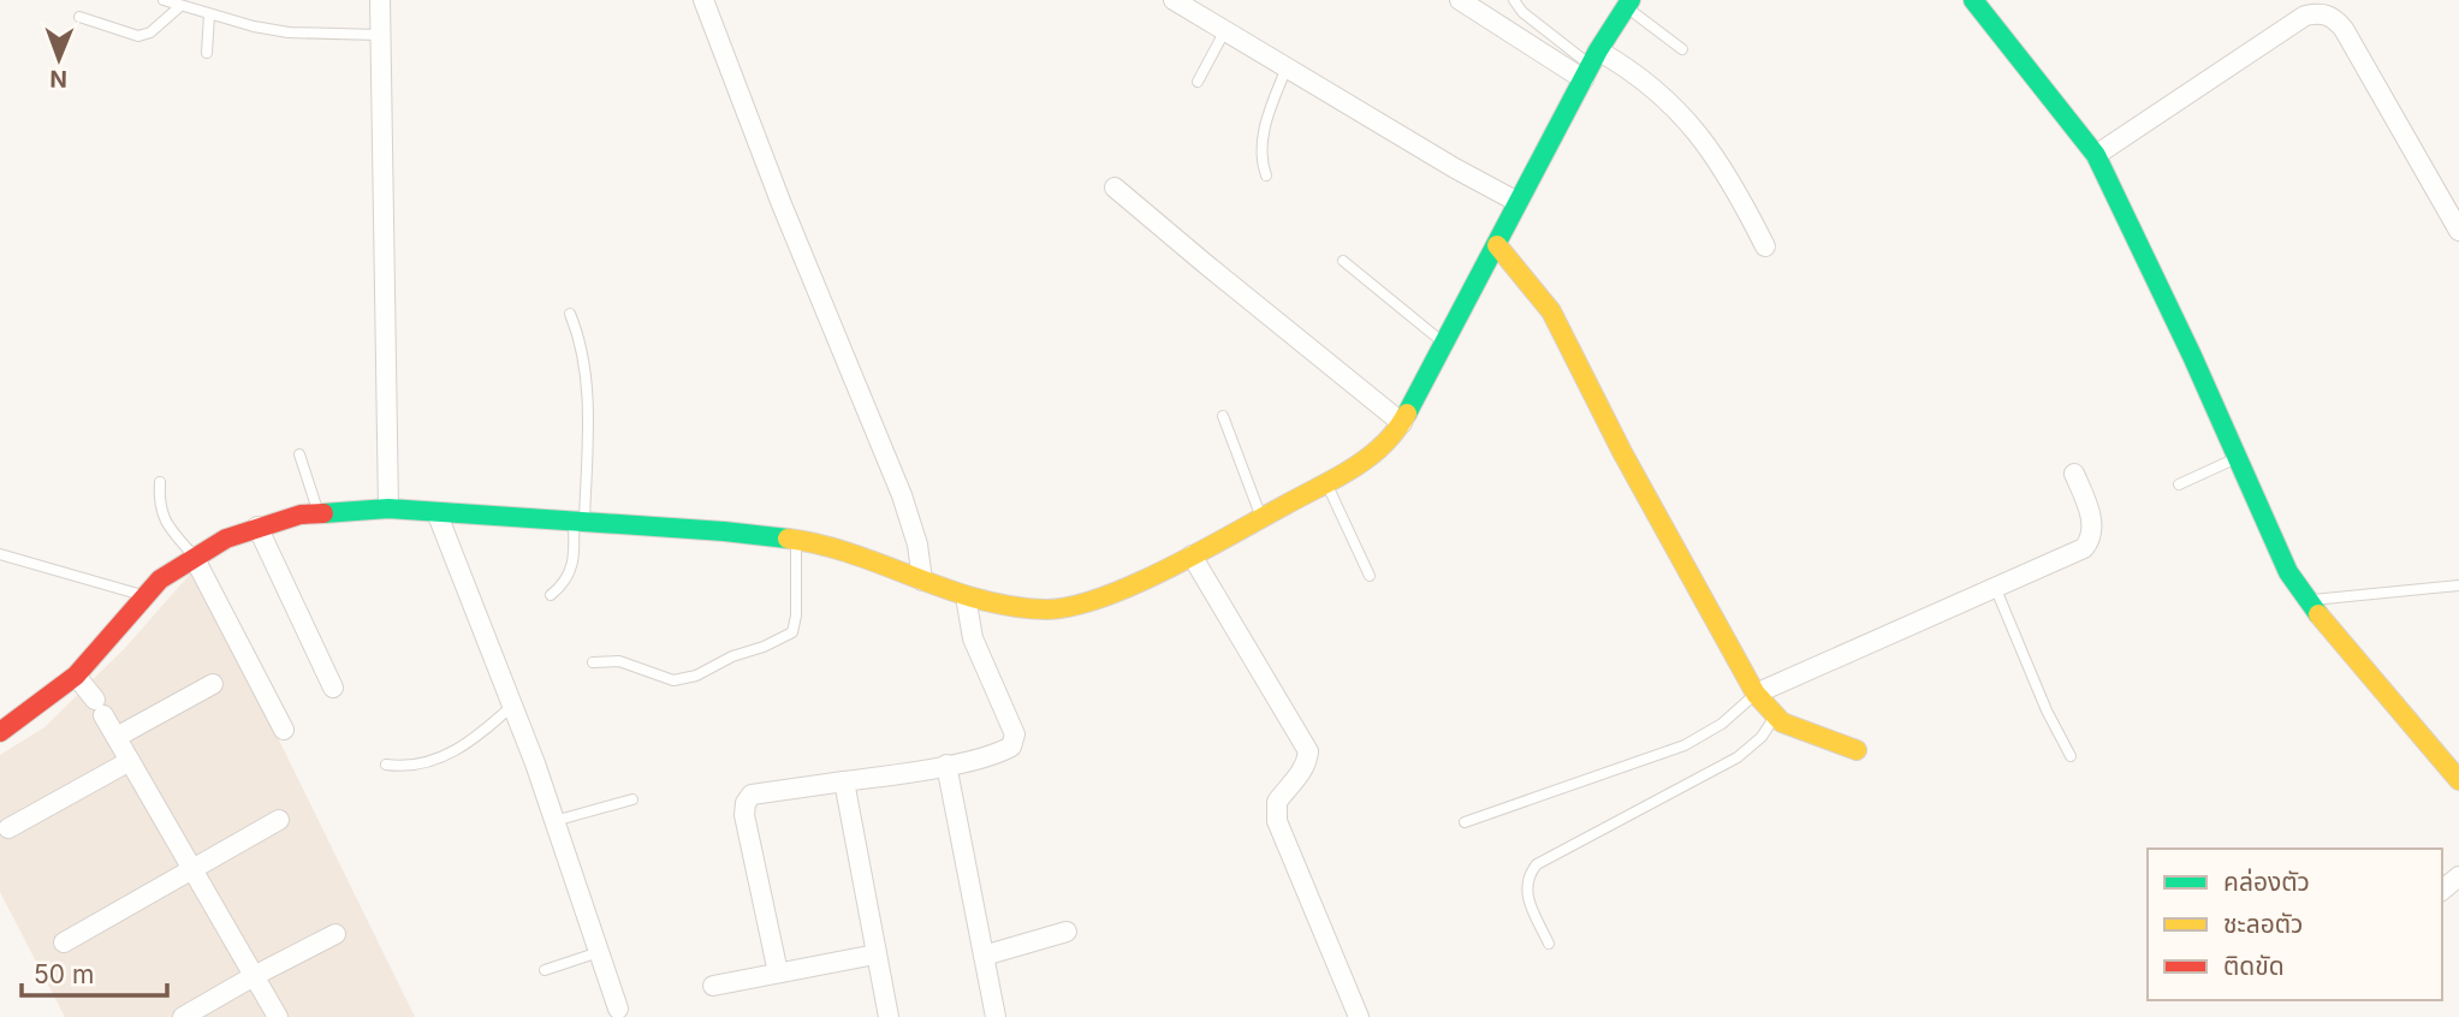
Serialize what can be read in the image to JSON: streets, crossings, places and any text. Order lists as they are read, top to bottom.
{
  "legend": ["คล่องตัว", "ชะลอตัว", "ติดขัด"],
  "scale_bar": "50 m",
  "north": "bottom"
}
